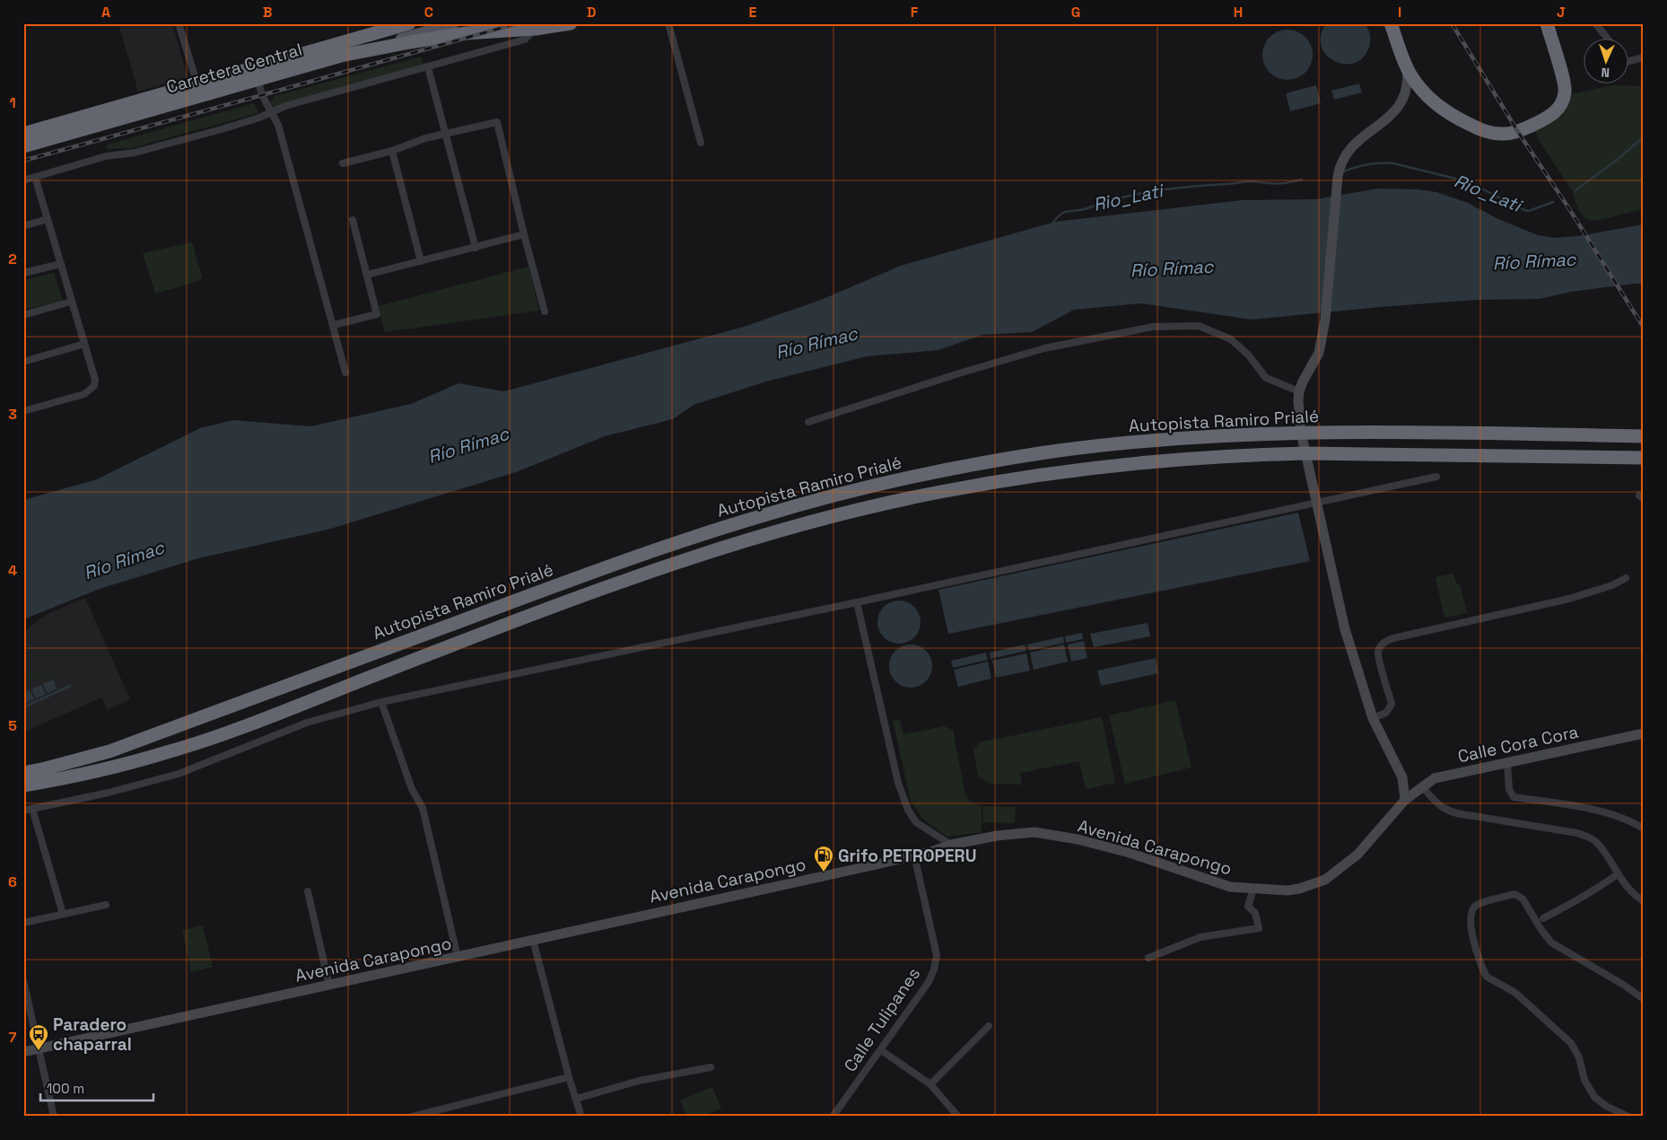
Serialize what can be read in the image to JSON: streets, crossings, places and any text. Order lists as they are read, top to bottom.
{
  "streets": {
    "highway": ["Carretera Central", "Autopista Ramiro Prialé"],
    "street": ["Calle Cora Cora", "Avenida Carapongo", "Calle Tulipanes"]
  },
  "crossings": [
    ["Calle Cora Cora", "Avenida Carapongo"],
    ["Avenida Carapongo", "Calle Tulipanes"]
  ],
  "water": ["Rio_Lati", "Río Rímac"],
  "places": {
    "fuel station": ["Grifo PETROPERU"],
    "bus stop": ["Paradero chaparral"]
  },
  "scale_bar": "100 m",
  "north": "bottom",
  "grid": {
    "columns": [
      "A",
      "B",
      "C",
      "D",
      "E",
      "F",
      "G",
      "H",
      "I",
      "J"
    ],
    "rows": [
      "1",
      "2",
      "3",
      "4",
      "5",
      "6",
      "7"
    ]
  }
}
